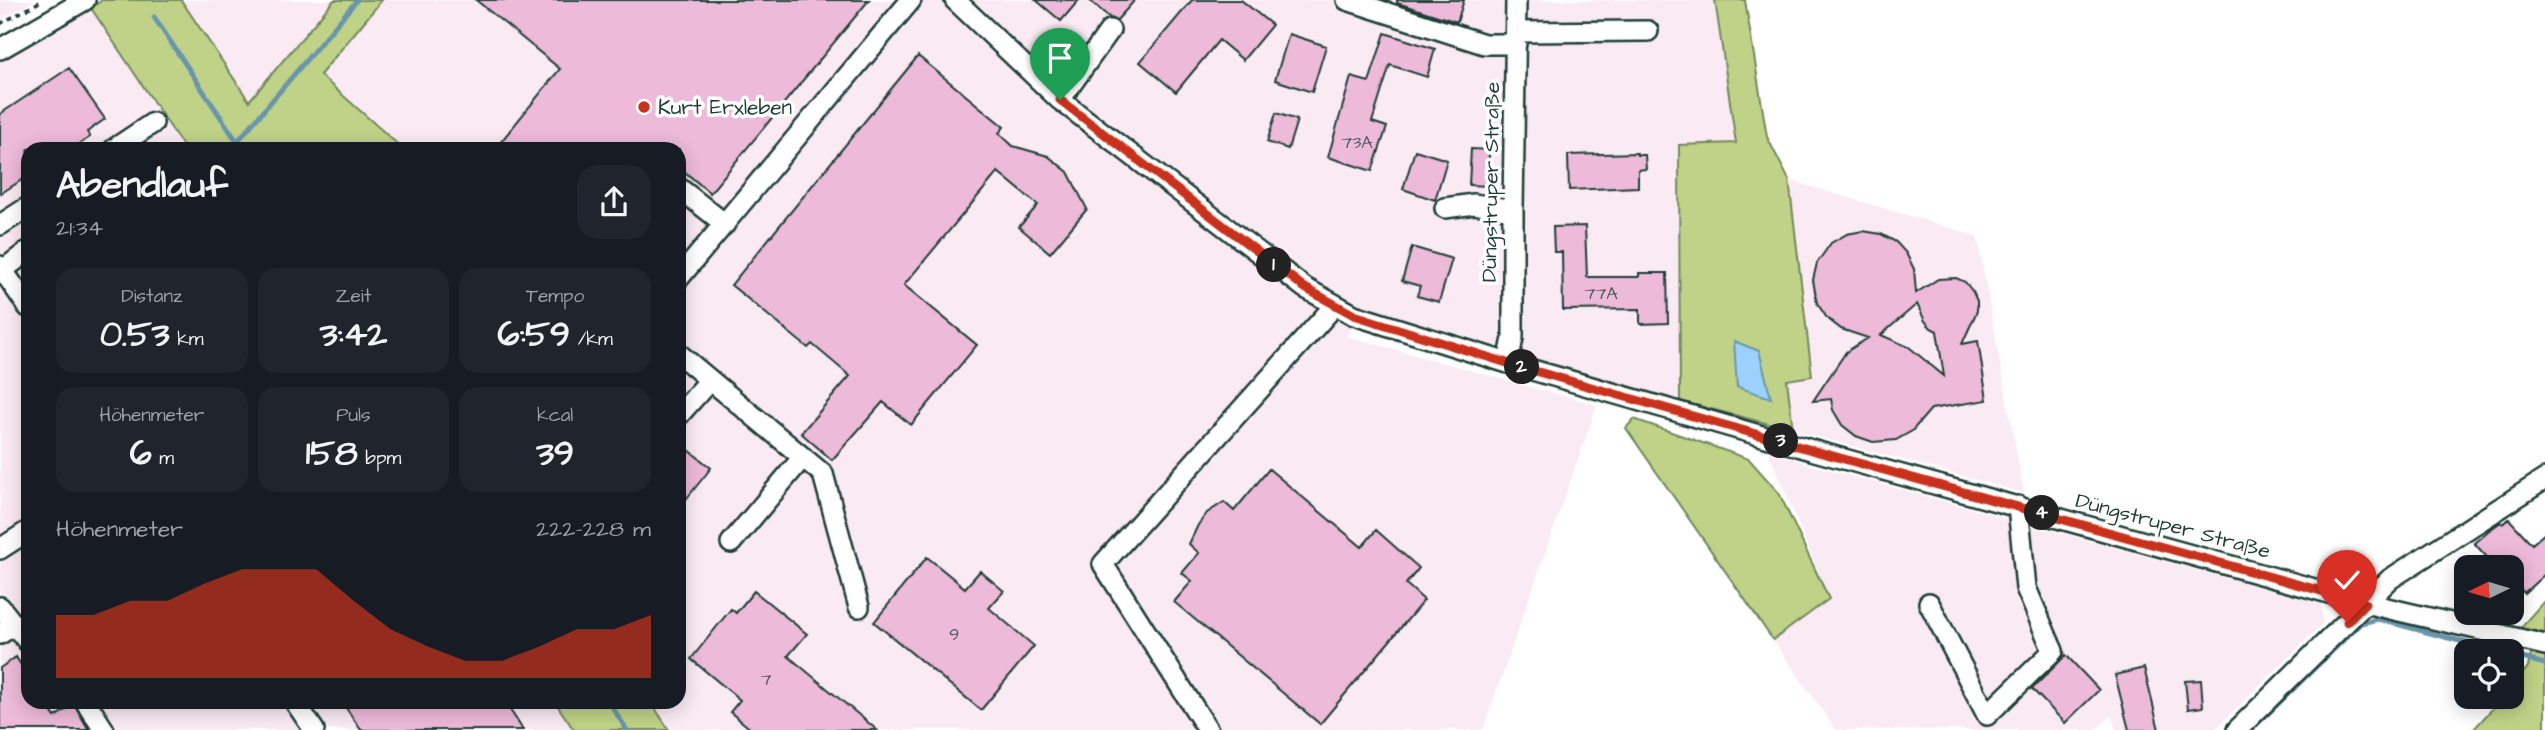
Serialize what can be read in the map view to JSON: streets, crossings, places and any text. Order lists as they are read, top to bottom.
{
  "streets": {
    "street": ["Düngstruper Straße"]
  },
  "places": ["Kurt Erxleben"],
  "house_numbers": [
    "73A",
    "77A",
    "9",
    "7"
  ],
  "north": "left",
  "page": {
    "heading": ["Abendlauf", "21:34"],
    "pins": [
      "1",
      "2",
      "3",
      "4"
    ],
    "stats": [
      ["Distanz", "0.53 km"],
      ["Zeit", "3:42"],
      ["Tempo", "6:59 /km"],
      ["Höhenmeter", "6 m"],
      ["Puls", "158 bpm"],
      ["kcal", "39"]
    ],
    "chart": ["Höhenmeter", "222–228 m"]
  }
}
